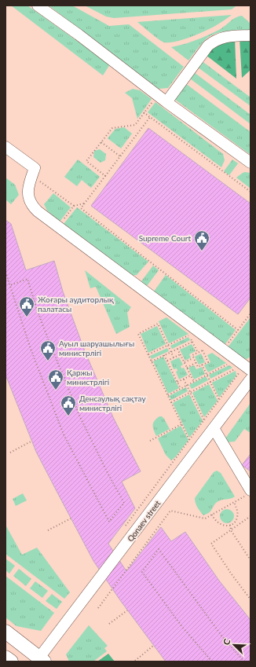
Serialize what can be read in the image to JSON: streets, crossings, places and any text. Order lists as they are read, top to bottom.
{
  "streets": {
    "street": ["Qonaev street"]
  },
  "places": {
    "public building": [
      "Supreme Court",
      "Жоғары аудиторлық палатасы",
      "Ауыл шаруашылығы министрлігі",
      "Қаржы министрлігі",
      "Денсаулық сақтау министрлігі"
    ]
  },
  "north": "top left"
}
